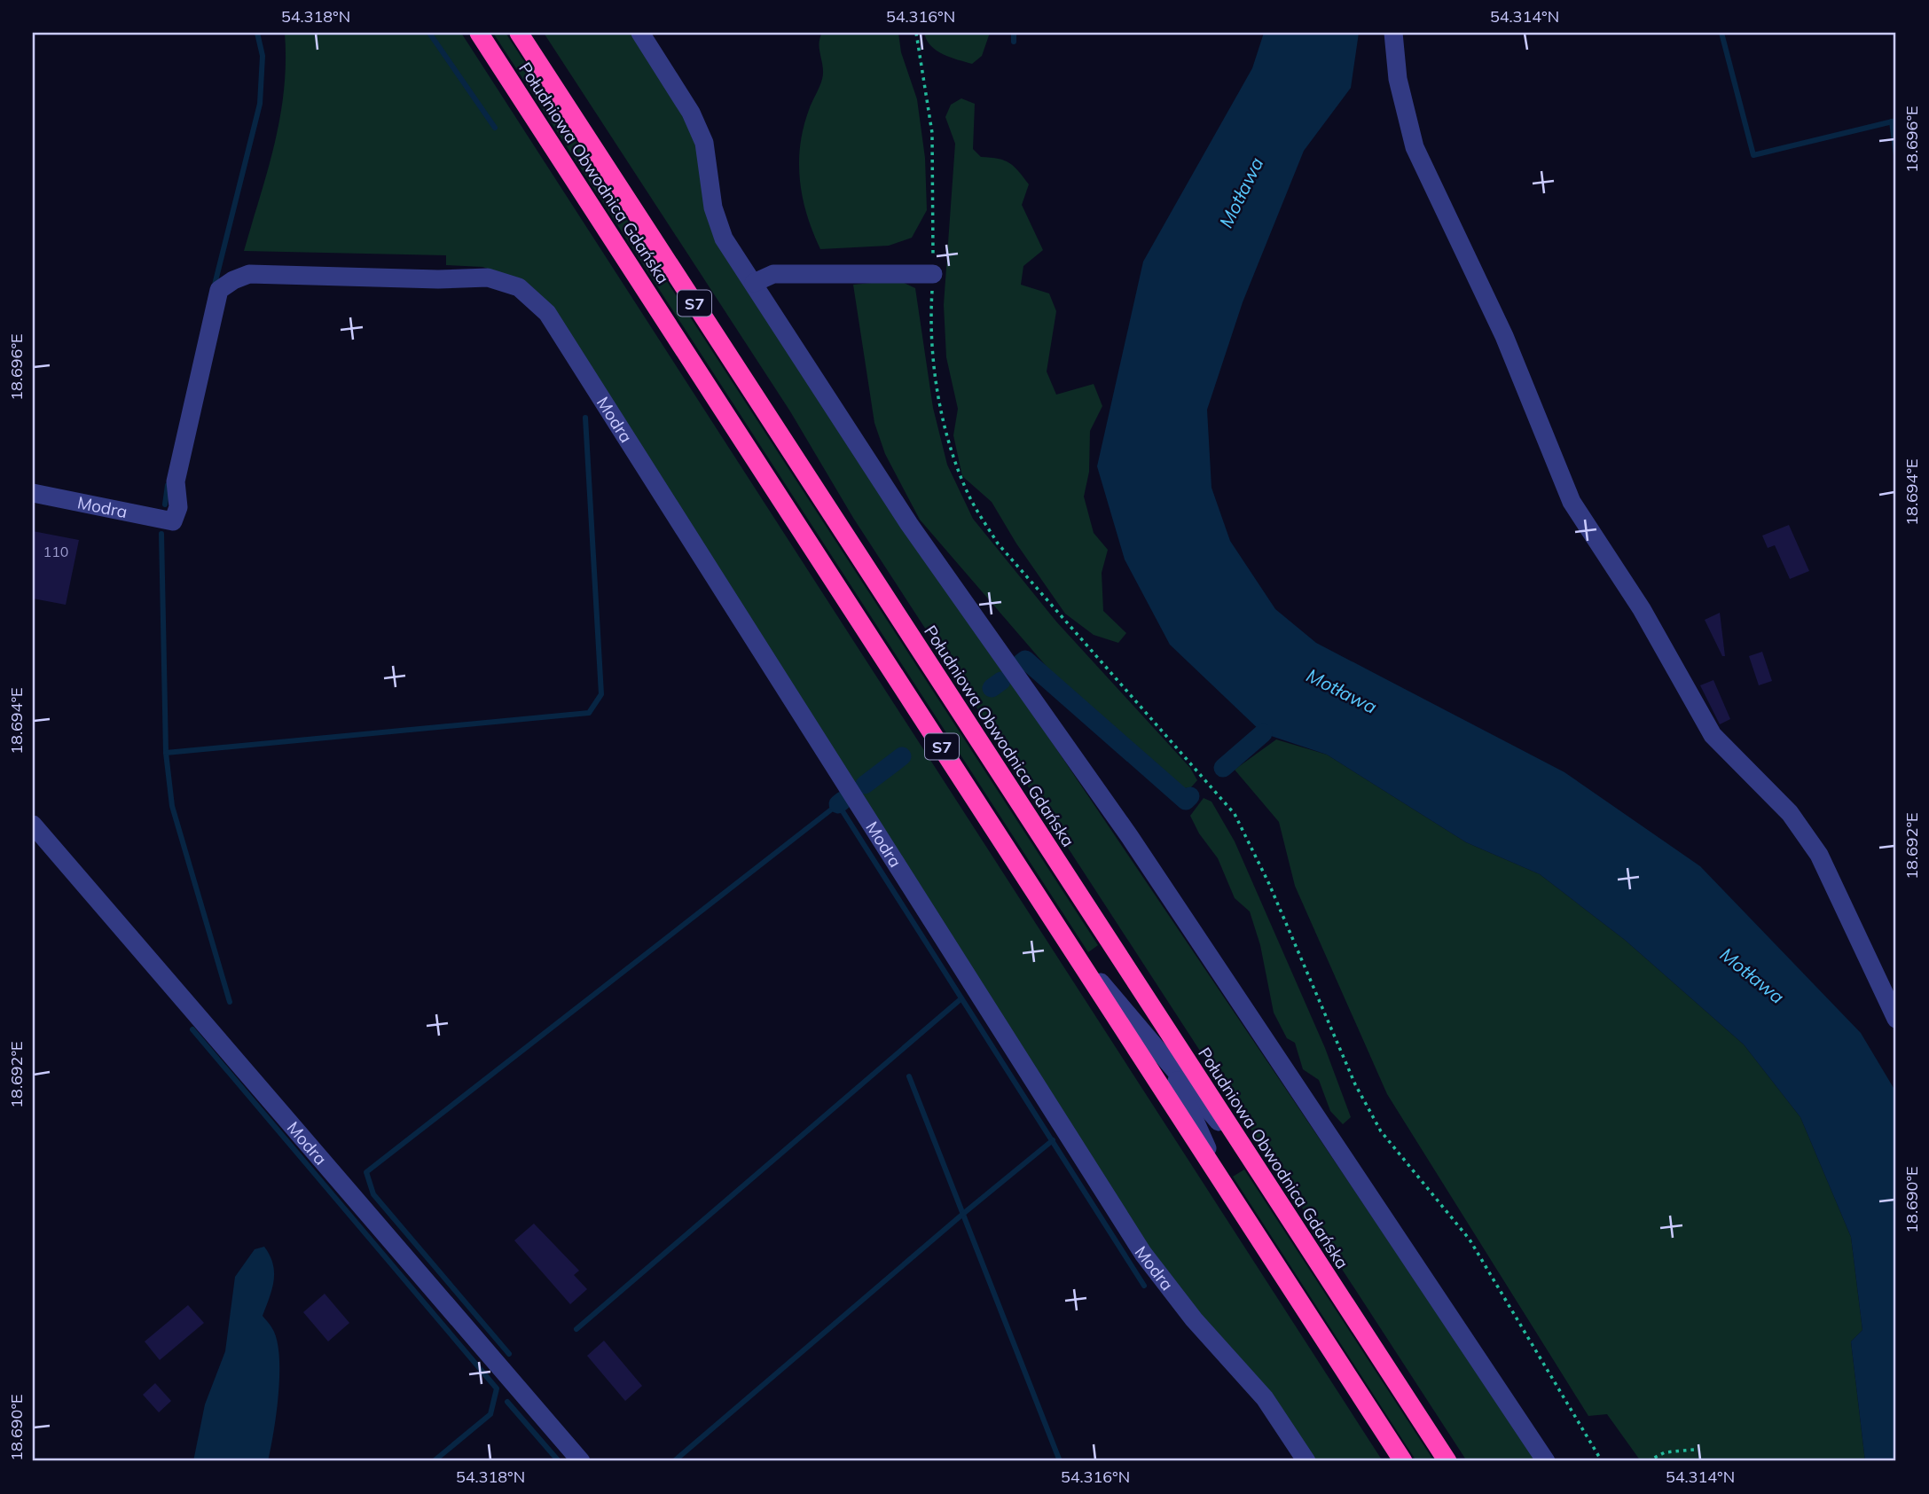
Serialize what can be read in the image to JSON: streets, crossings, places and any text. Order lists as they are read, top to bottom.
{
  "streets": {
    "highway": ["Południowa Obwodnica Gdańska", "S7"],
    "street": ["Modra"]
  },
  "water": ["Motława"],
  "house_numbers": ["110"],
  "coordinates": [
    "54.318°N",
    "54.316°N",
    "54.314°N",
    "18.696°E",
    "18.694°E",
    "18.692°E",
    "18.690°E"
  ]
}
